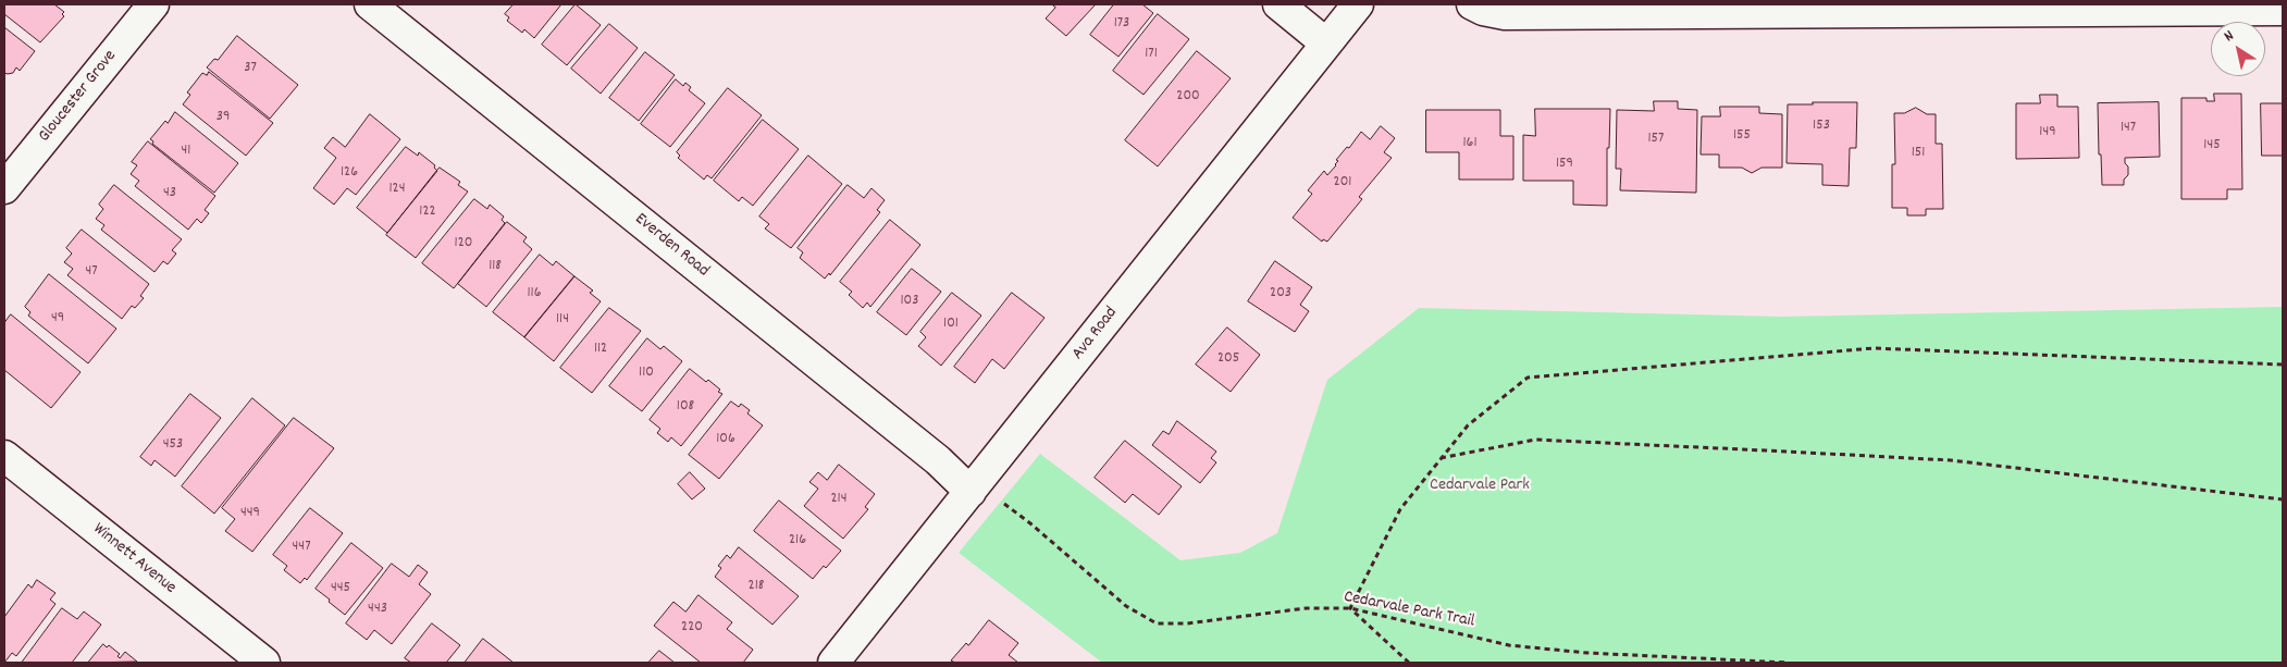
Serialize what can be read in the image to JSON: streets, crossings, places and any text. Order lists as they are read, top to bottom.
{
  "streets": {
    "street": [
      "Gloucester Grove",
      "Everden Road",
      "Ava Road",
      "Winnett Avenue"
    ],
    "path": ["Cedarvale Park Trail"]
  },
  "crossings": [
    ["Everden Road", "Ava Road"],
    ["Everden Road", "Cedarvale Park Trail"],
    ["Ava Road", "Cedarvale Park Trail"]
  ],
  "parks": ["Cedarvale Park"],
  "house_numbers": [
    "173",
    "171",
    "37",
    "200",
    "39",
    "153",
    "147",
    "149",
    "155",
    "157",
    "161",
    "145",
    "41",
    "151",
    "159",
    "126",
    "201",
    "124",
    "43",
    "122",
    "120",
    "118",
    "47",
    "116",
    "203",
    "103",
    "49",
    "114",
    "101",
    "112",
    "205",
    "110",
    "108",
    "106",
    "453",
    "214",
    "449",
    "216",
    "447",
    "218",
    "445",
    "443",
    "220"
  ],
  "north": "top left"
}
